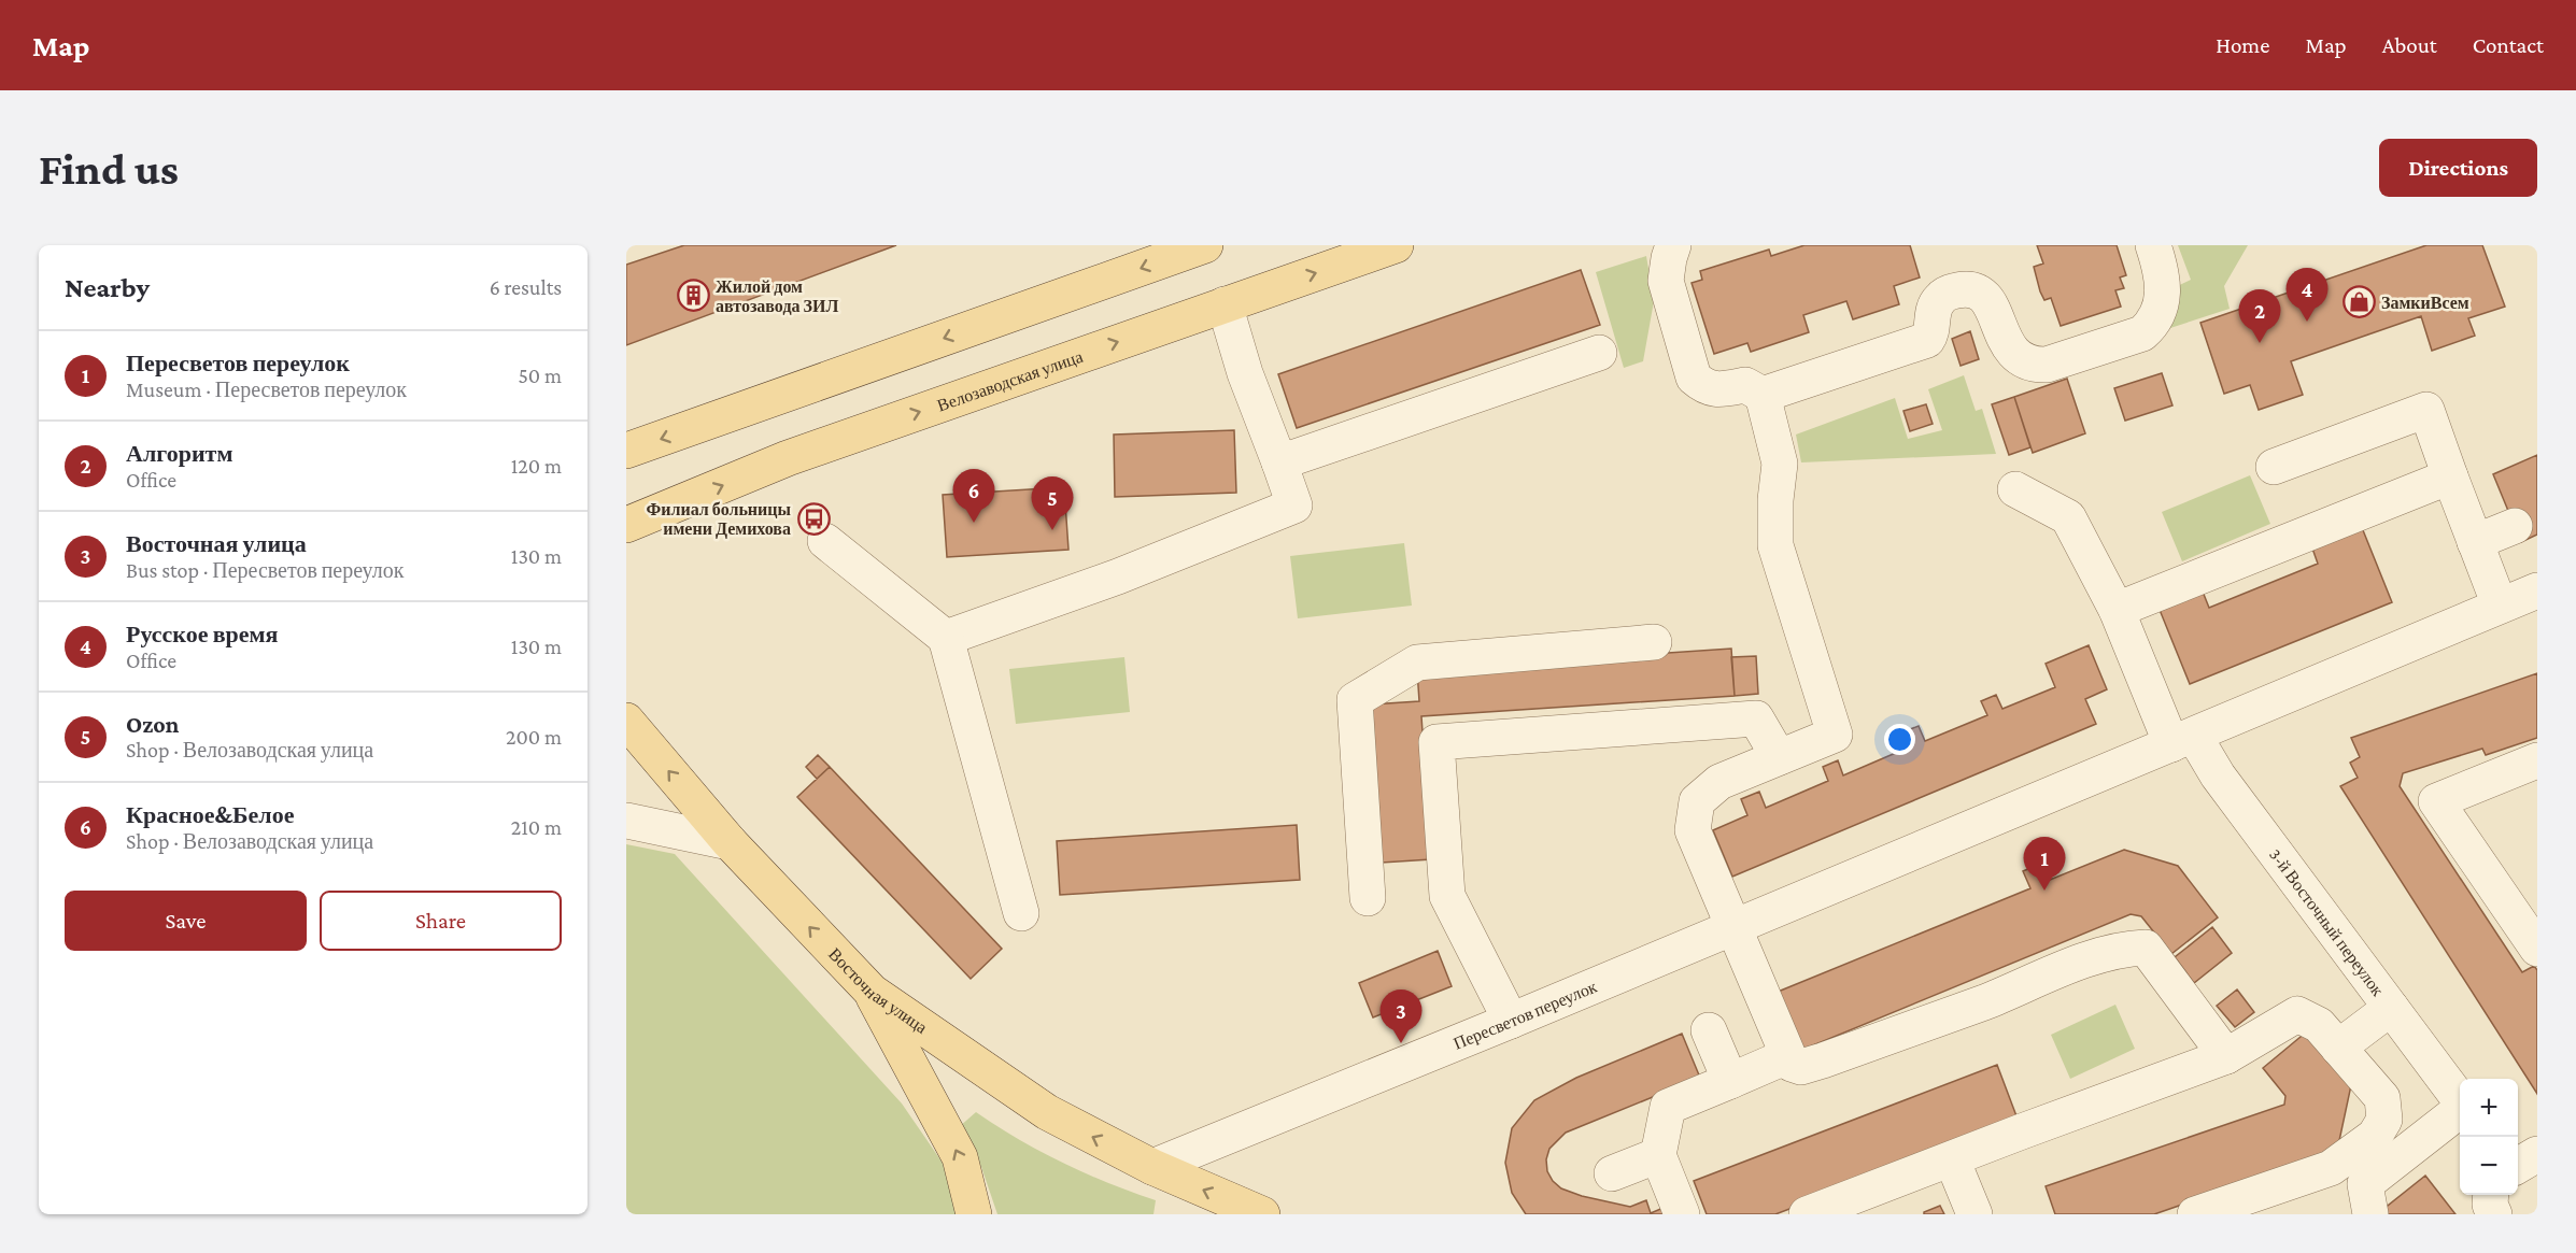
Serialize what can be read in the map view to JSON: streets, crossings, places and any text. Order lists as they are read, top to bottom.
{
  "streets": {
    "main road": ["Велозаводская улица", "Восточная улица"],
    "street": ["3-й Восточный переулок", "Пересветов переулок"]
  },
  "crossings": [
    ["3-й Восточный переулок", "Пересветов переулок"],
    ["Восточная улица", "Пересветов переулок"]
  ],
  "one_way": ["Восточная улица"],
  "places": {
    "building": ["Жилой дом автозавода ЗИЛ"],
    "shop": ["ЗамкиВсем"],
    "bus stop": ["Филиал больницы имени Демихова"]
  },
  "page": {
    "header": "Map",
    "nav": [
      "Home",
      "Map",
      "About",
      "Contact"
    ],
    "buttons": [
      "Directions",
      ["Save", "Share"]
    ],
    "title": "Find us",
    "heading": ["Nearby", "6 results"],
    "pins": [
      "4",
      "2",
      "6",
      "5",
      "1",
      "3"
    ],
    "list": [
      {
        "mark": "1",
        "name": "Пересветов переулок",
        "note": "Museum · Пересветов переулок",
        "value": "50 m"
      },
      {
        "mark": "2",
        "name": "Алгоритм",
        "note": "Office",
        "value": "120 m"
      },
      {
        "mark": "3",
        "name": "Восточная улица",
        "note": "Bus stop · Пересветов переулок",
        "value": "130 m"
      },
      {
        "mark": "4",
        "name": "Русское время",
        "note": "Office",
        "value": "130 m"
      },
      {
        "mark": "5",
        "name": "Ozon",
        "note": "Shop · Велозаводская улица",
        "value": "200 m"
      },
      {
        "mark": "6",
        "name": "Красное&Белое",
        "note": "Shop · Велозаводская улица",
        "value": "210 m"
      }
    ],
    "map_buttons": ["+", "−"]
  }
}
